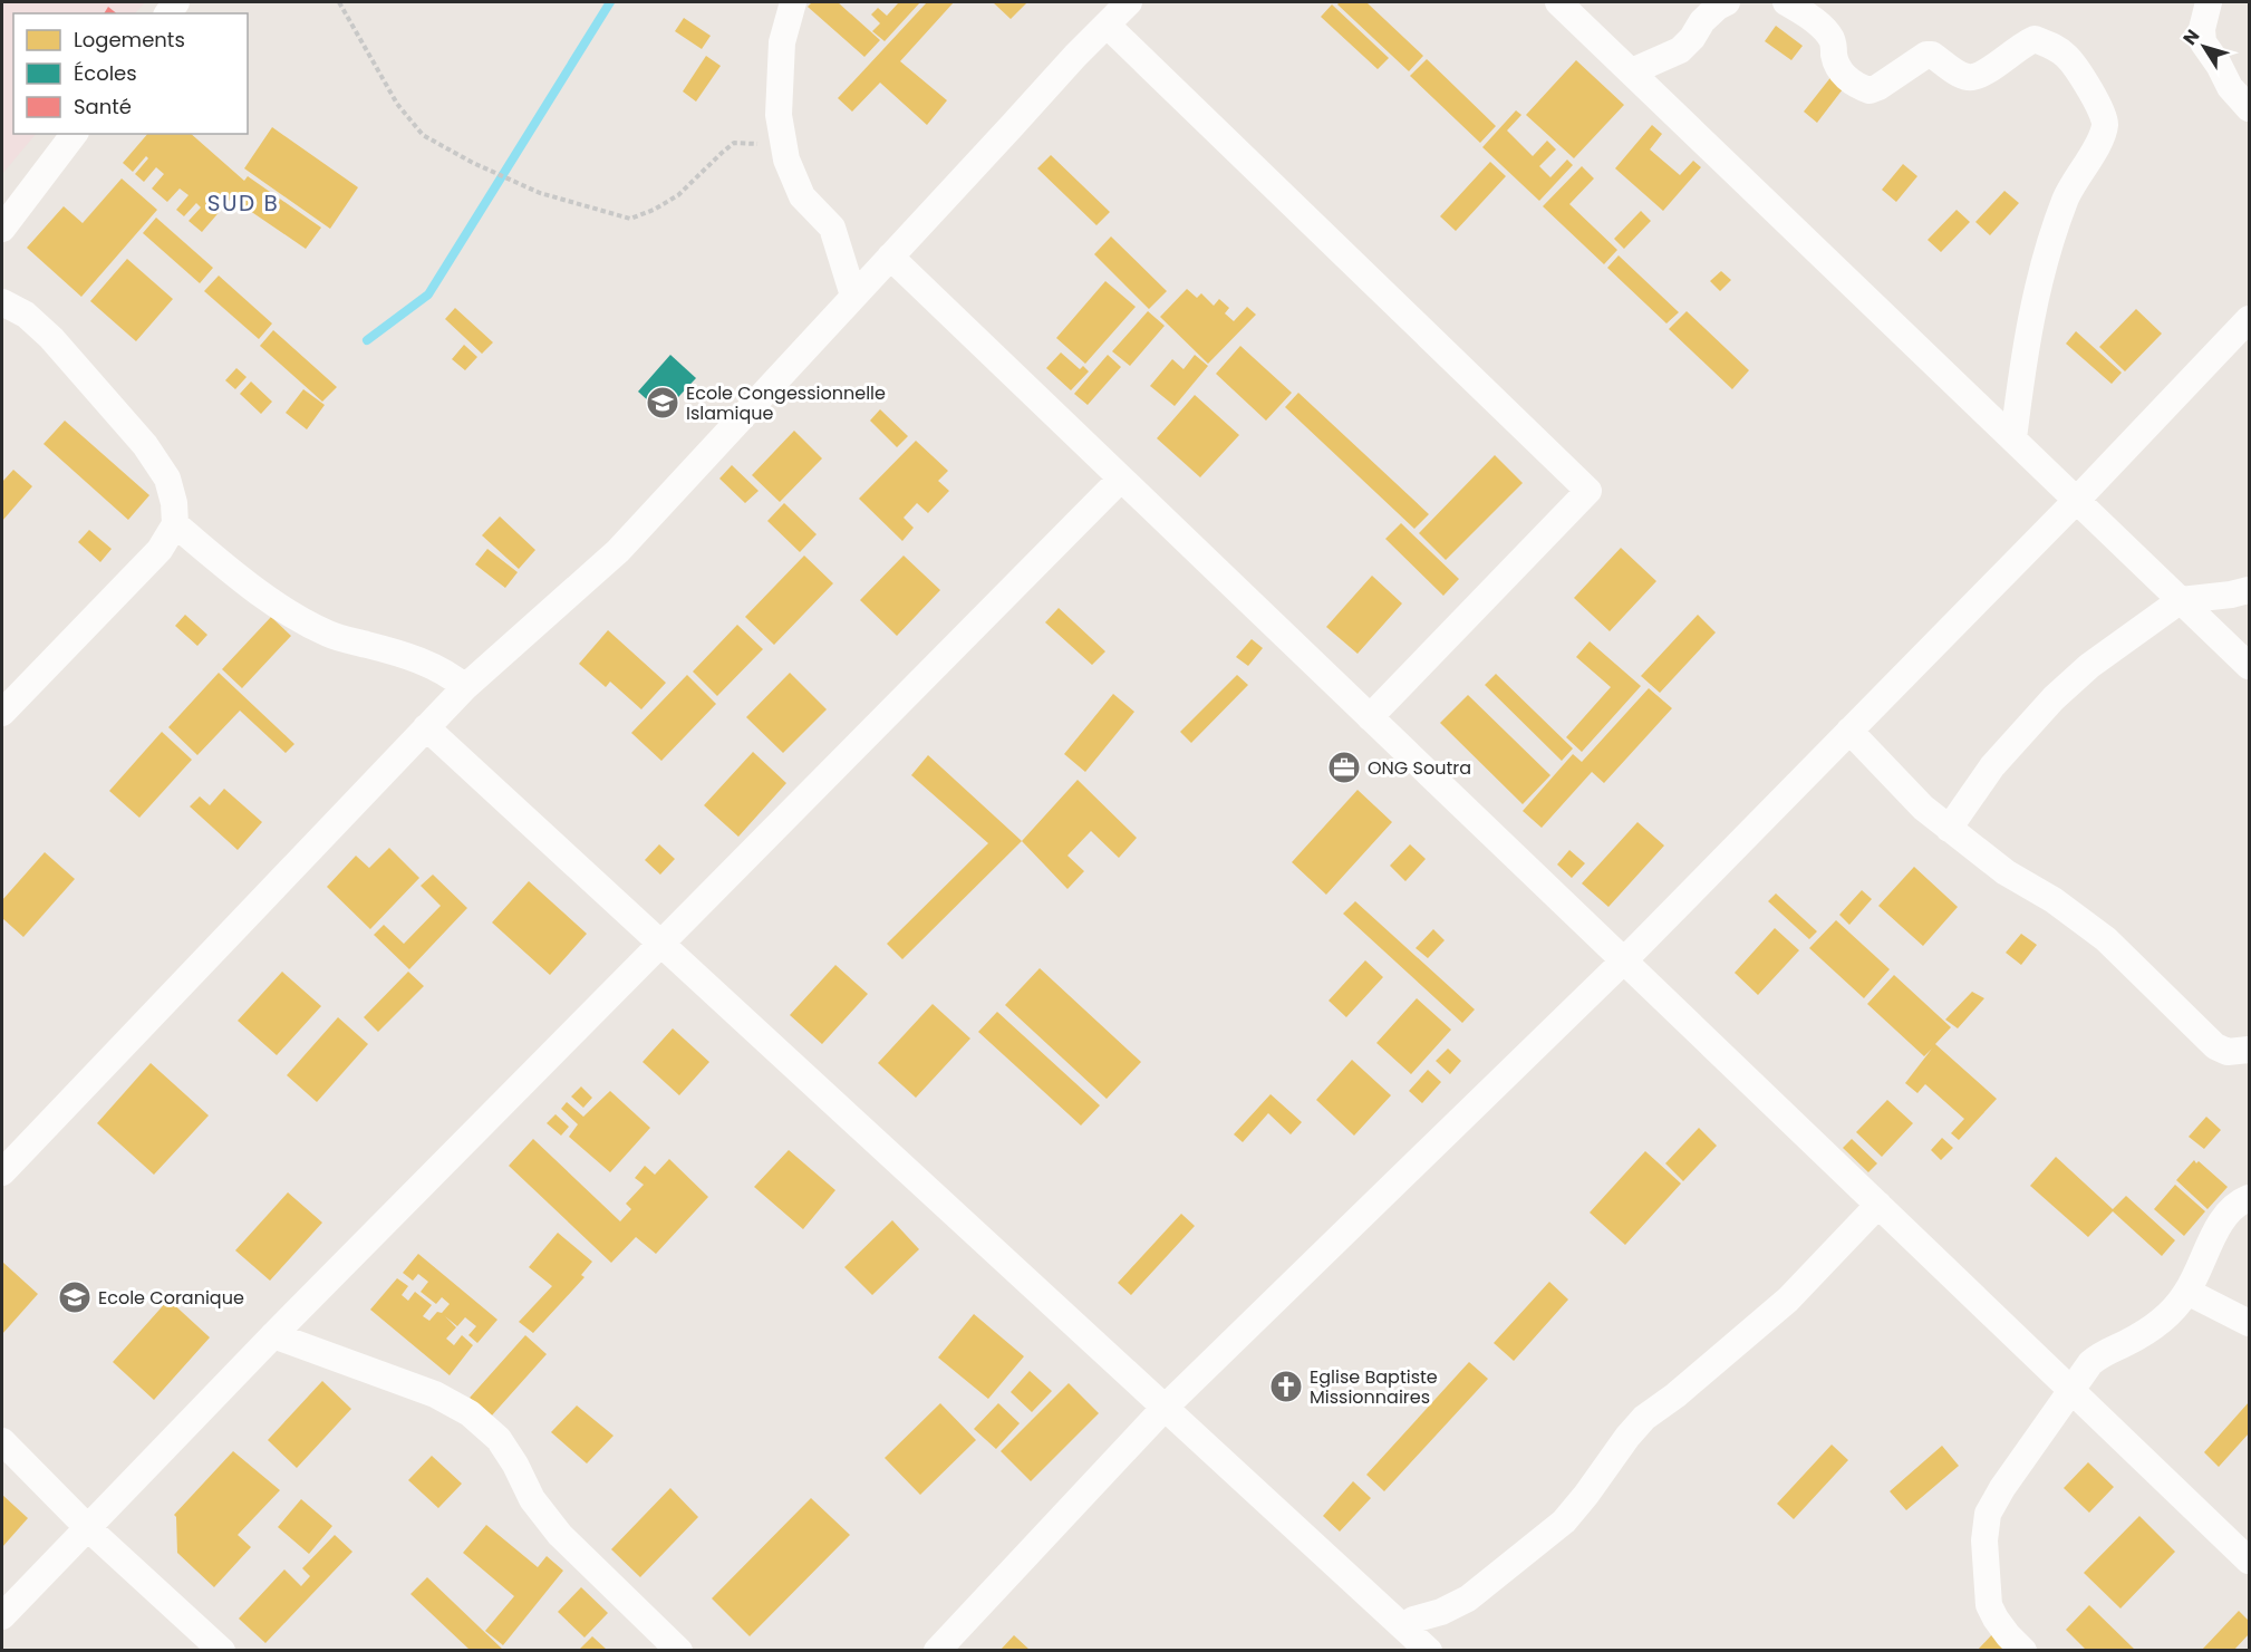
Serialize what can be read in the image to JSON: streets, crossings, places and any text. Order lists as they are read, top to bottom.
{
  "districts": ["SUD B"],
  "places": {
    "school or university": ["Ecole Congessionnelle Islamique", "Ecole Coranique"],
    "office": ["ONG Soutra"],
    "church": ["Eglise Baptiste Missionnaires"]
  },
  "legend": ["Logements", "Écoles", "Santé"],
  "north": "top left"
}
